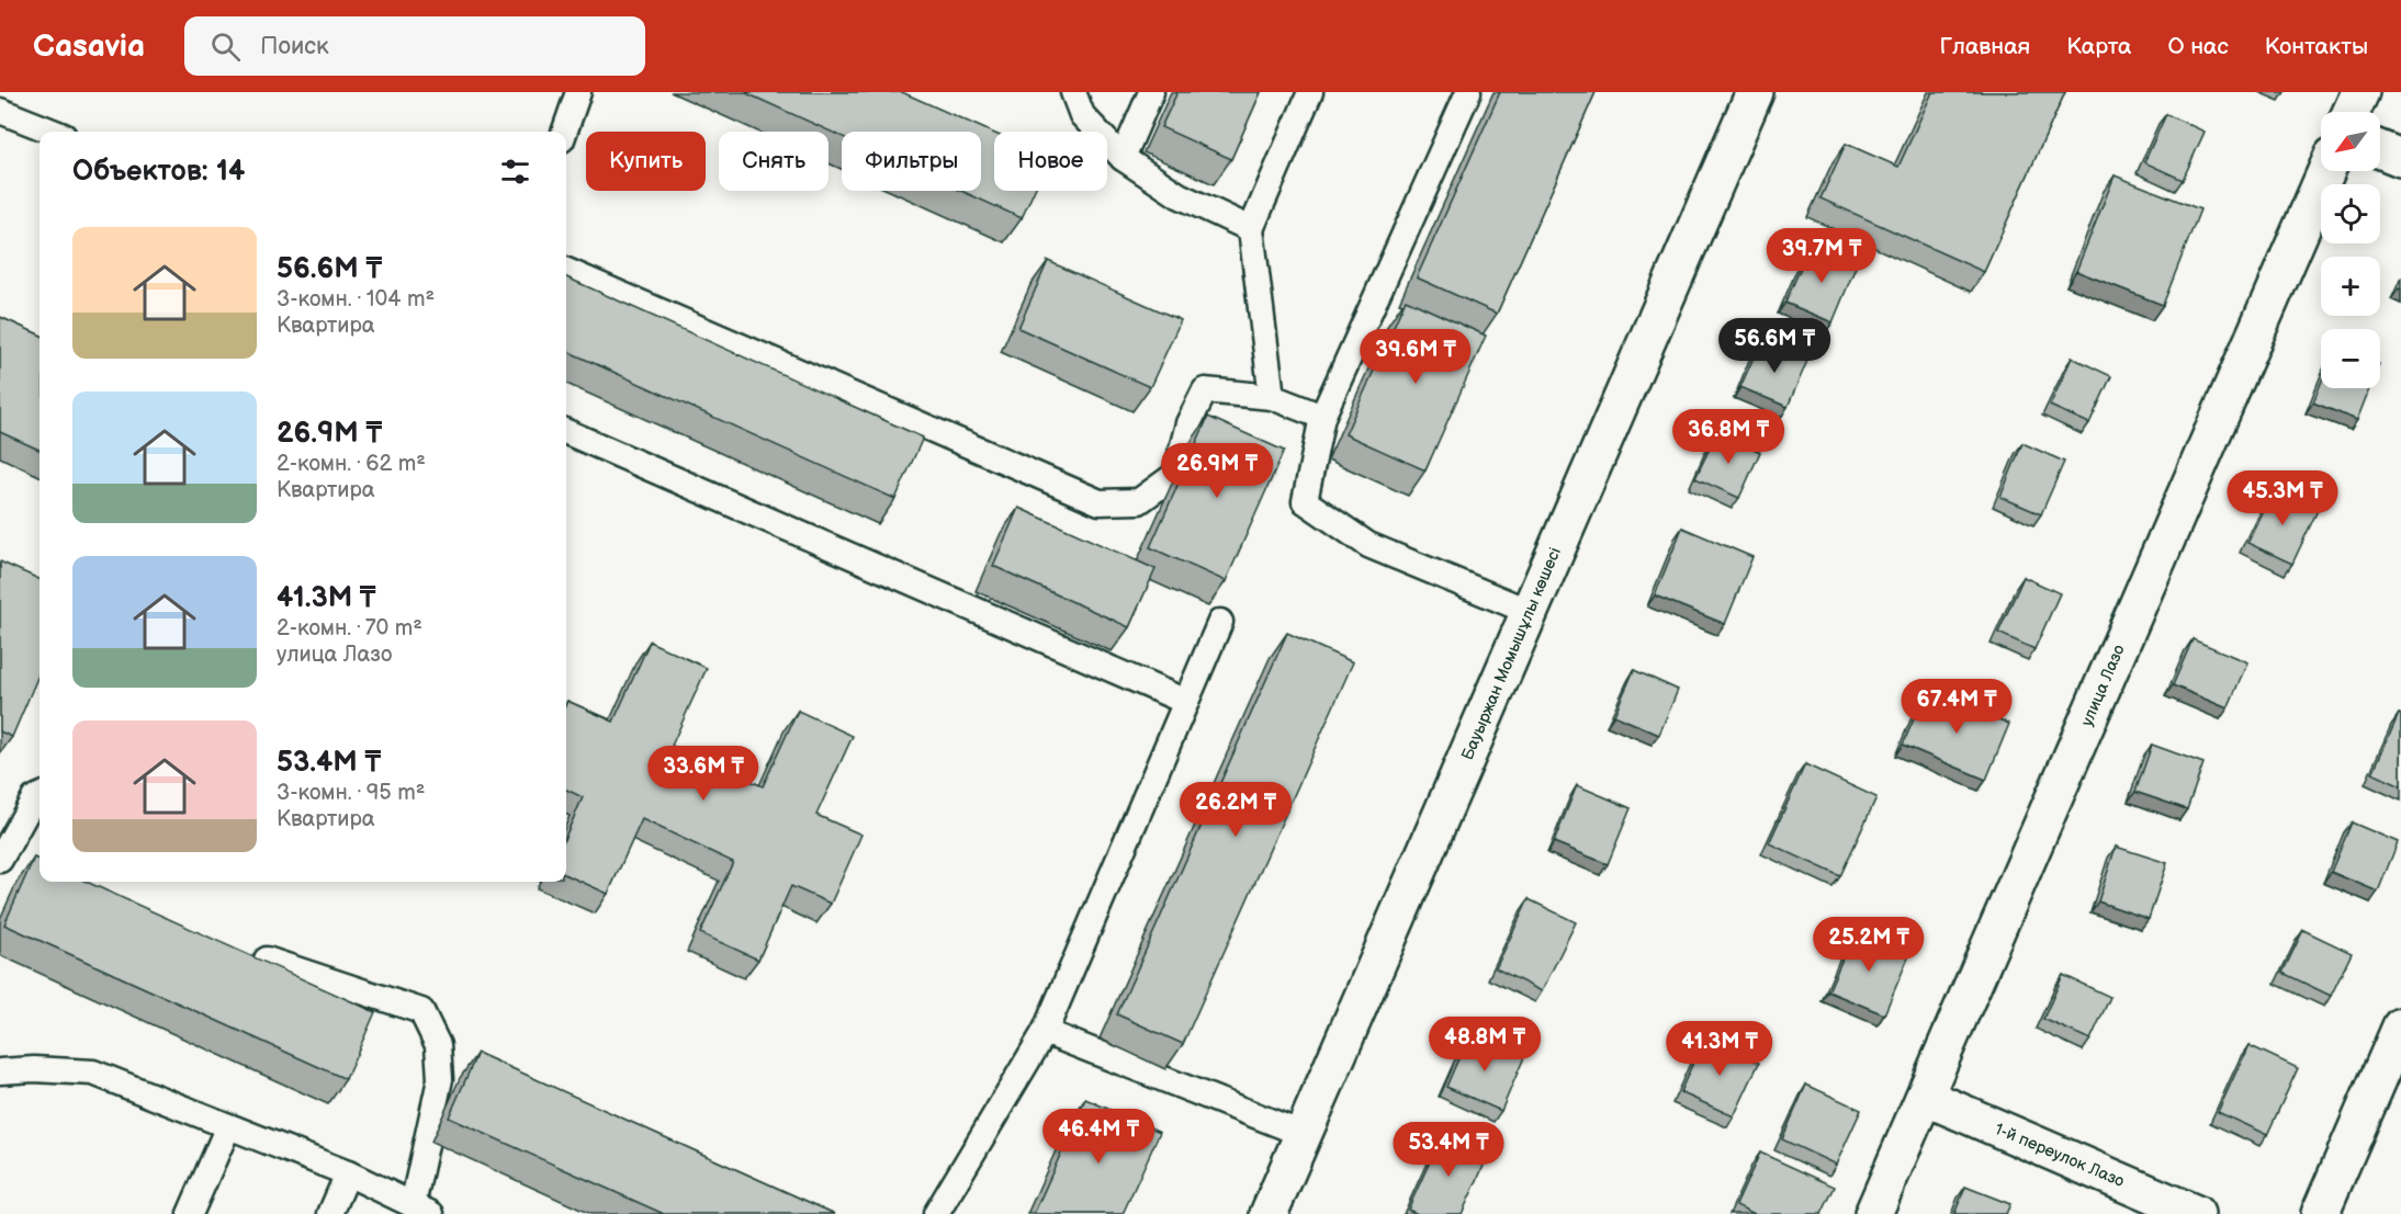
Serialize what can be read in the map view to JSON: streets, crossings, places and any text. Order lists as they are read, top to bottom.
{
  "streets": {
    "street": ["Бауыржан Момышұлы көшесі", "улица Лазо", "1-й переулок Лазо"]
  },
  "crossings": [
    ["улица Лазо", "1-й переулок Лазо"]
  ],
  "north": "bottom left",
  "page": {
    "header": "Casavia",
    "search": "Поиск",
    "nav": [
      "Главная",
      "Карта",
      "О нас",
      "Контакты"
    ],
    "map_buttons": ["+", "−"],
    "chip": [
      "Купить",
      "Снять",
      "Фильтры",
      "Новое"
    ],
    "heading": "Объектов: 14",
    "list": [
      {
        "name": "56.6M ₸",
        "note": "3-комн. · 104 m² · Квартира"
      },
      {
        "name": "26.9M ₸",
        "note": "2-комн. · 62 m² · Квартира"
      },
      {
        "name": "41.3M ₸",
        "note": "2-комн. · 70 m² · улица Лазо"
      },
      {
        "name": "53.4M ₸",
        "note": "3-комн. · 95 m² · Квартира"
      }
    ],
    "price": [
      "39.7M ₸",
      "56.6M ₸",
      "39.6M ₸",
      "36.8M ₸",
      "26.9M ₸",
      "45.3M ₸",
      "67.4M ₸",
      "33.6M ₸",
      "26.2M ₸",
      "25.2M ₸",
      "48.8M ₸",
      "41.3M ₸",
      "46.4M ₸",
      "53.4M ₸"
    ]
  }
}
